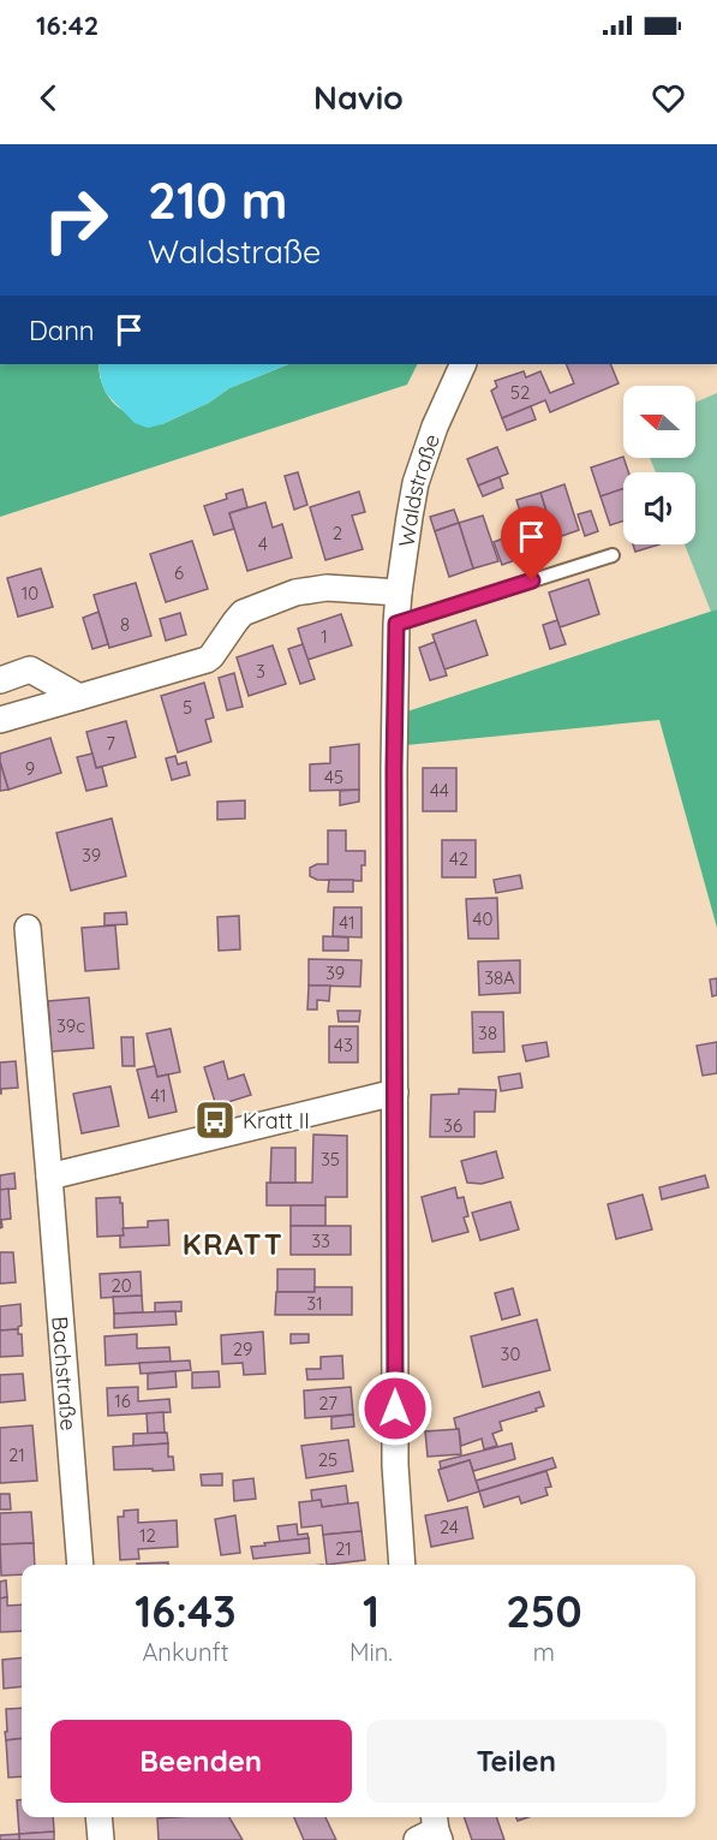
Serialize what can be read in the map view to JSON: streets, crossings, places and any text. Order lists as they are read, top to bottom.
{
  "streets": {
    "street": ["Waldstraße", "Bachstraße"]
  },
  "districts": ["KRATT"],
  "places": {
    "bus stop": ["Kratt II"]
  },
  "house_numbers": [
    "52",
    "2",
    "4",
    "6",
    "10",
    "8",
    "1",
    "3",
    "5",
    "7",
    "9",
    "45",
    "44",
    "39",
    "42",
    "40",
    "41",
    "39",
    "38A",
    "39c",
    "38",
    "43",
    "41",
    "36",
    "35",
    "33",
    "20",
    "31",
    "29",
    "30",
    "16",
    "27",
    "21",
    "25",
    "24",
    "12",
    "21"
  ],
  "north": "left",
  "page": {
    "status": "16:42",
    "header": "Navio",
    "turn": ["210 m", "Waldstraße"],
    "then": "Dann",
    "eta": [
      "16:43",
      "Ankunft",
      "1",
      "Min.",
      "250",
      "m"
    ],
    "buttons": ["Beenden", "Teilen"]
  }
}
